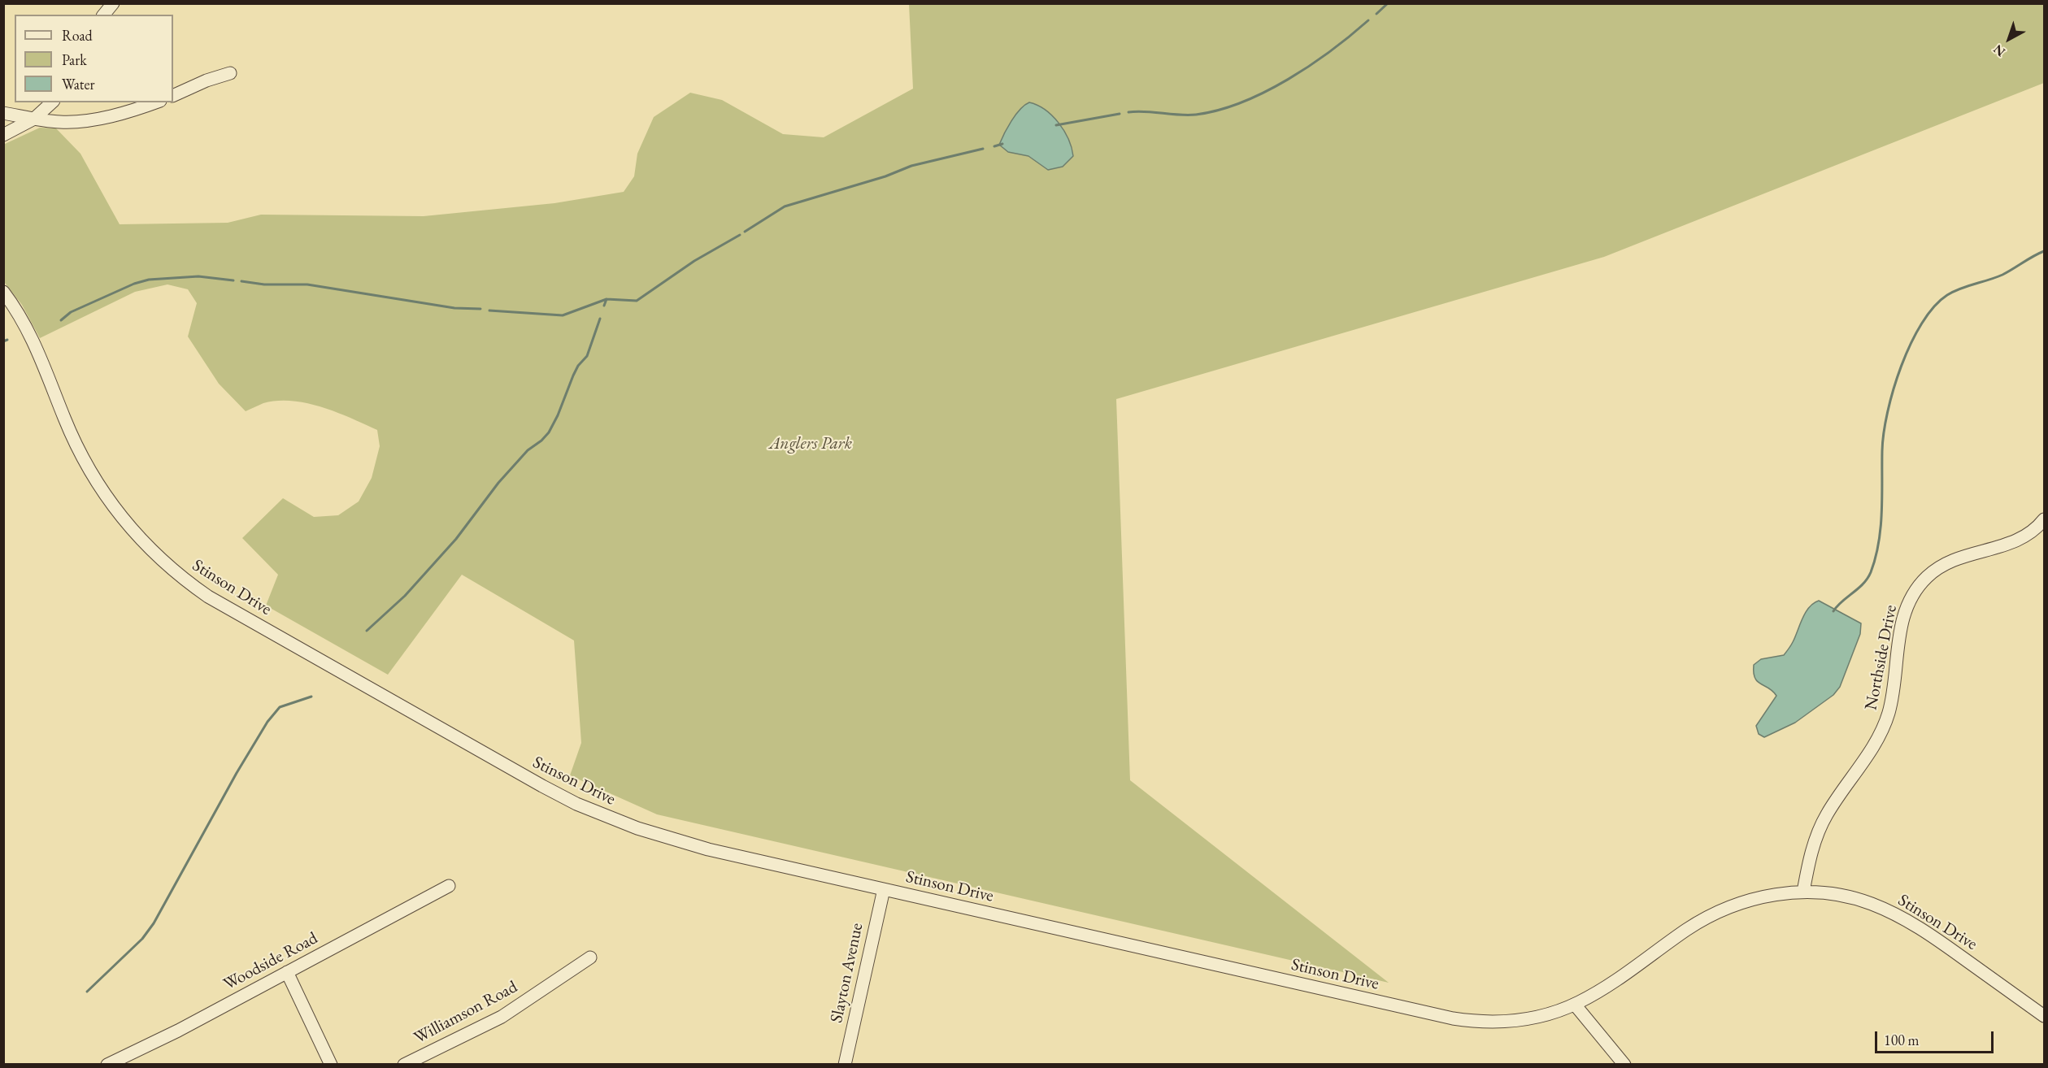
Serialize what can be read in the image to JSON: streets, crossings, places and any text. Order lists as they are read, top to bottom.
{
  "streets": {
    "street": [
      "Stinson Drive",
      "Northside Drive",
      "Woodside Road",
      "Slayton Avenue",
      "Williamson Road"
    ]
  },
  "crossings": [
    ["Stinson Drive", "Northside Drive"],
    ["Stinson Drive", "Slayton Avenue"]
  ],
  "parks": ["Anglers Park"],
  "legend": ["Road", "Park", "Water"],
  "scale_bar": "100 m",
  "north": "bottom left"
}
